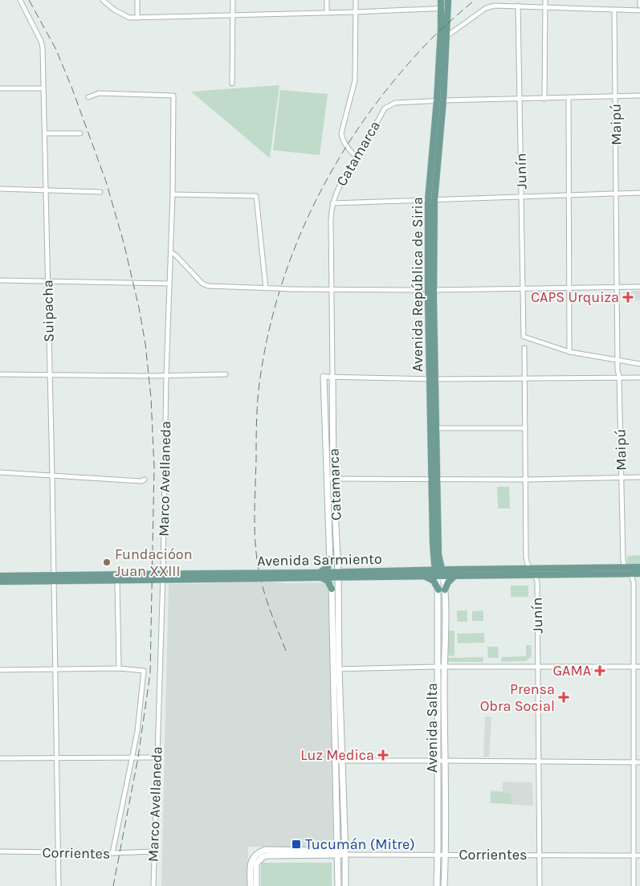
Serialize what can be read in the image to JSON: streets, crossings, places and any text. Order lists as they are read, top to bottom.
{
  "streets": {
    "main road": [
      "Catamarca",
      "Avenida República de Siria",
      "Avenida Sarmiento",
      "Avenida Salta",
      "Corrientes"
    ],
    "street": [
      "Maipú",
      "Junín",
      "Suipacha",
      "Marco Avellaneda"
    ]
  },
  "crossings": [
    ["Maipú", "Avenida Sarmiento"],
    ["Catamarca", "Avenida República de Siria"],
    ["Catamarca", "Avenida Sarmiento"],
    ["Catamarca", "Corrientes"],
    ["Junín", "Avenida Sarmiento"],
    ["Junín", "Corrientes"],
    ["Avenida República de Siria", "Avenida Sarmiento"],
    ["Avenida República de Siria", "Avenida Salta"],
    ["Suipacha", "Avenida Sarmiento"],
    ["Suipacha", "Corrientes"],
    ["Marco Avellaneda", "Avenida Sarmiento"],
    ["Marco Avellaneda", "Corrientes"],
    ["Avenida Sarmiento", "Avenida Salta"],
    ["Avenida Salta", "Corrientes"]
  ],
  "places": {
    "health": [
      "CAPS Urquiza",
      "GAMA",
      "Prensa Obra Social",
      "Luz Medica"
    ],
    "other": ["Fundacióon Juan XXIII"],
    "transit": ["Tucumán (Mitre)"]
  }
}
